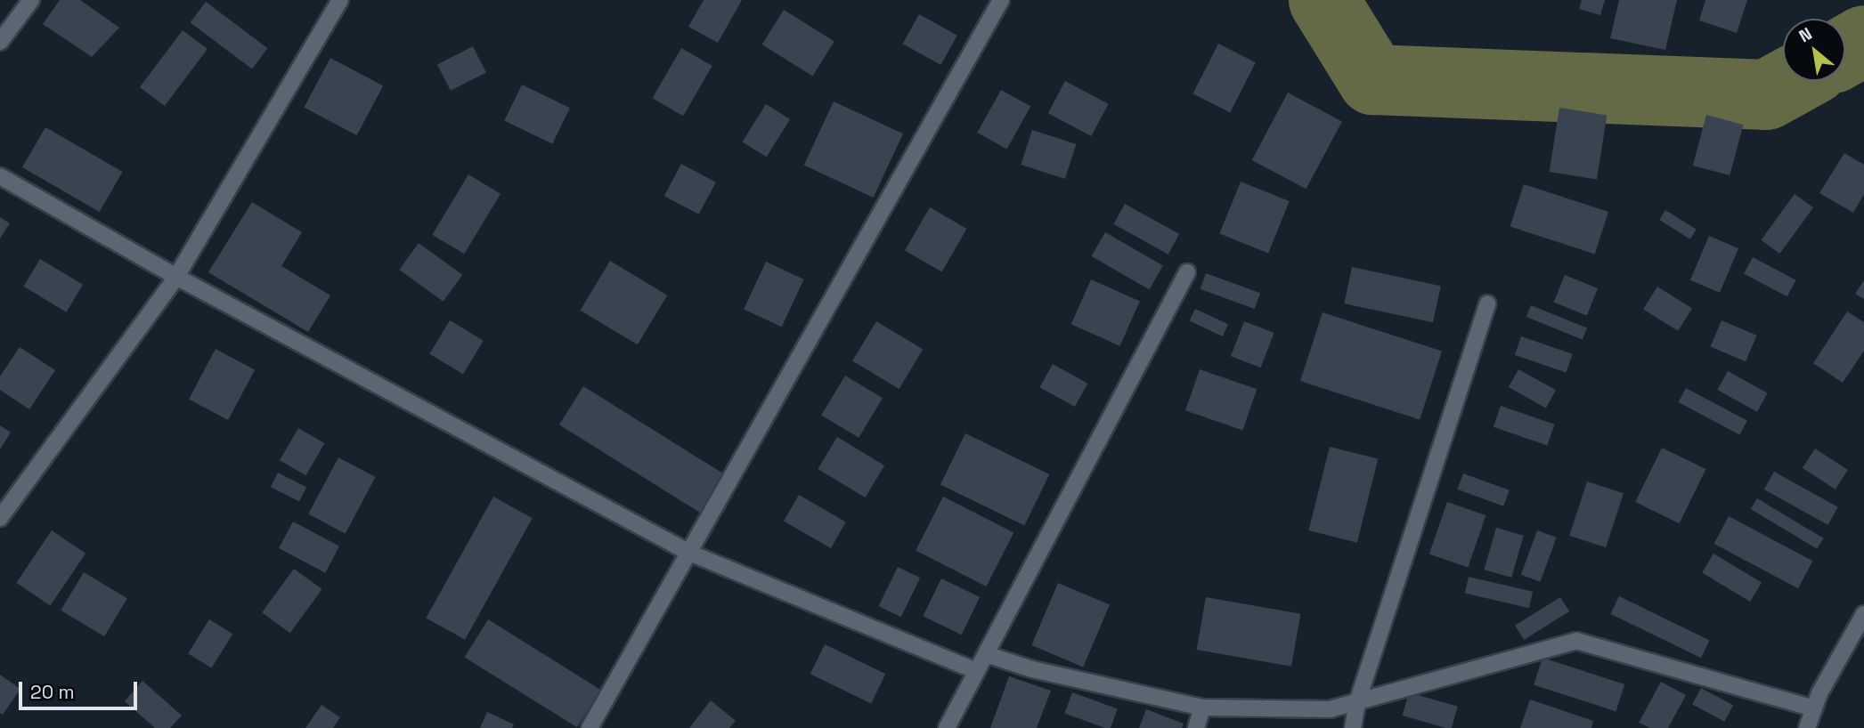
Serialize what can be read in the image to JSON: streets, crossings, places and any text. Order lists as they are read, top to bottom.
{
  "scale_bar": "20 m",
  "north": "top left"
}
